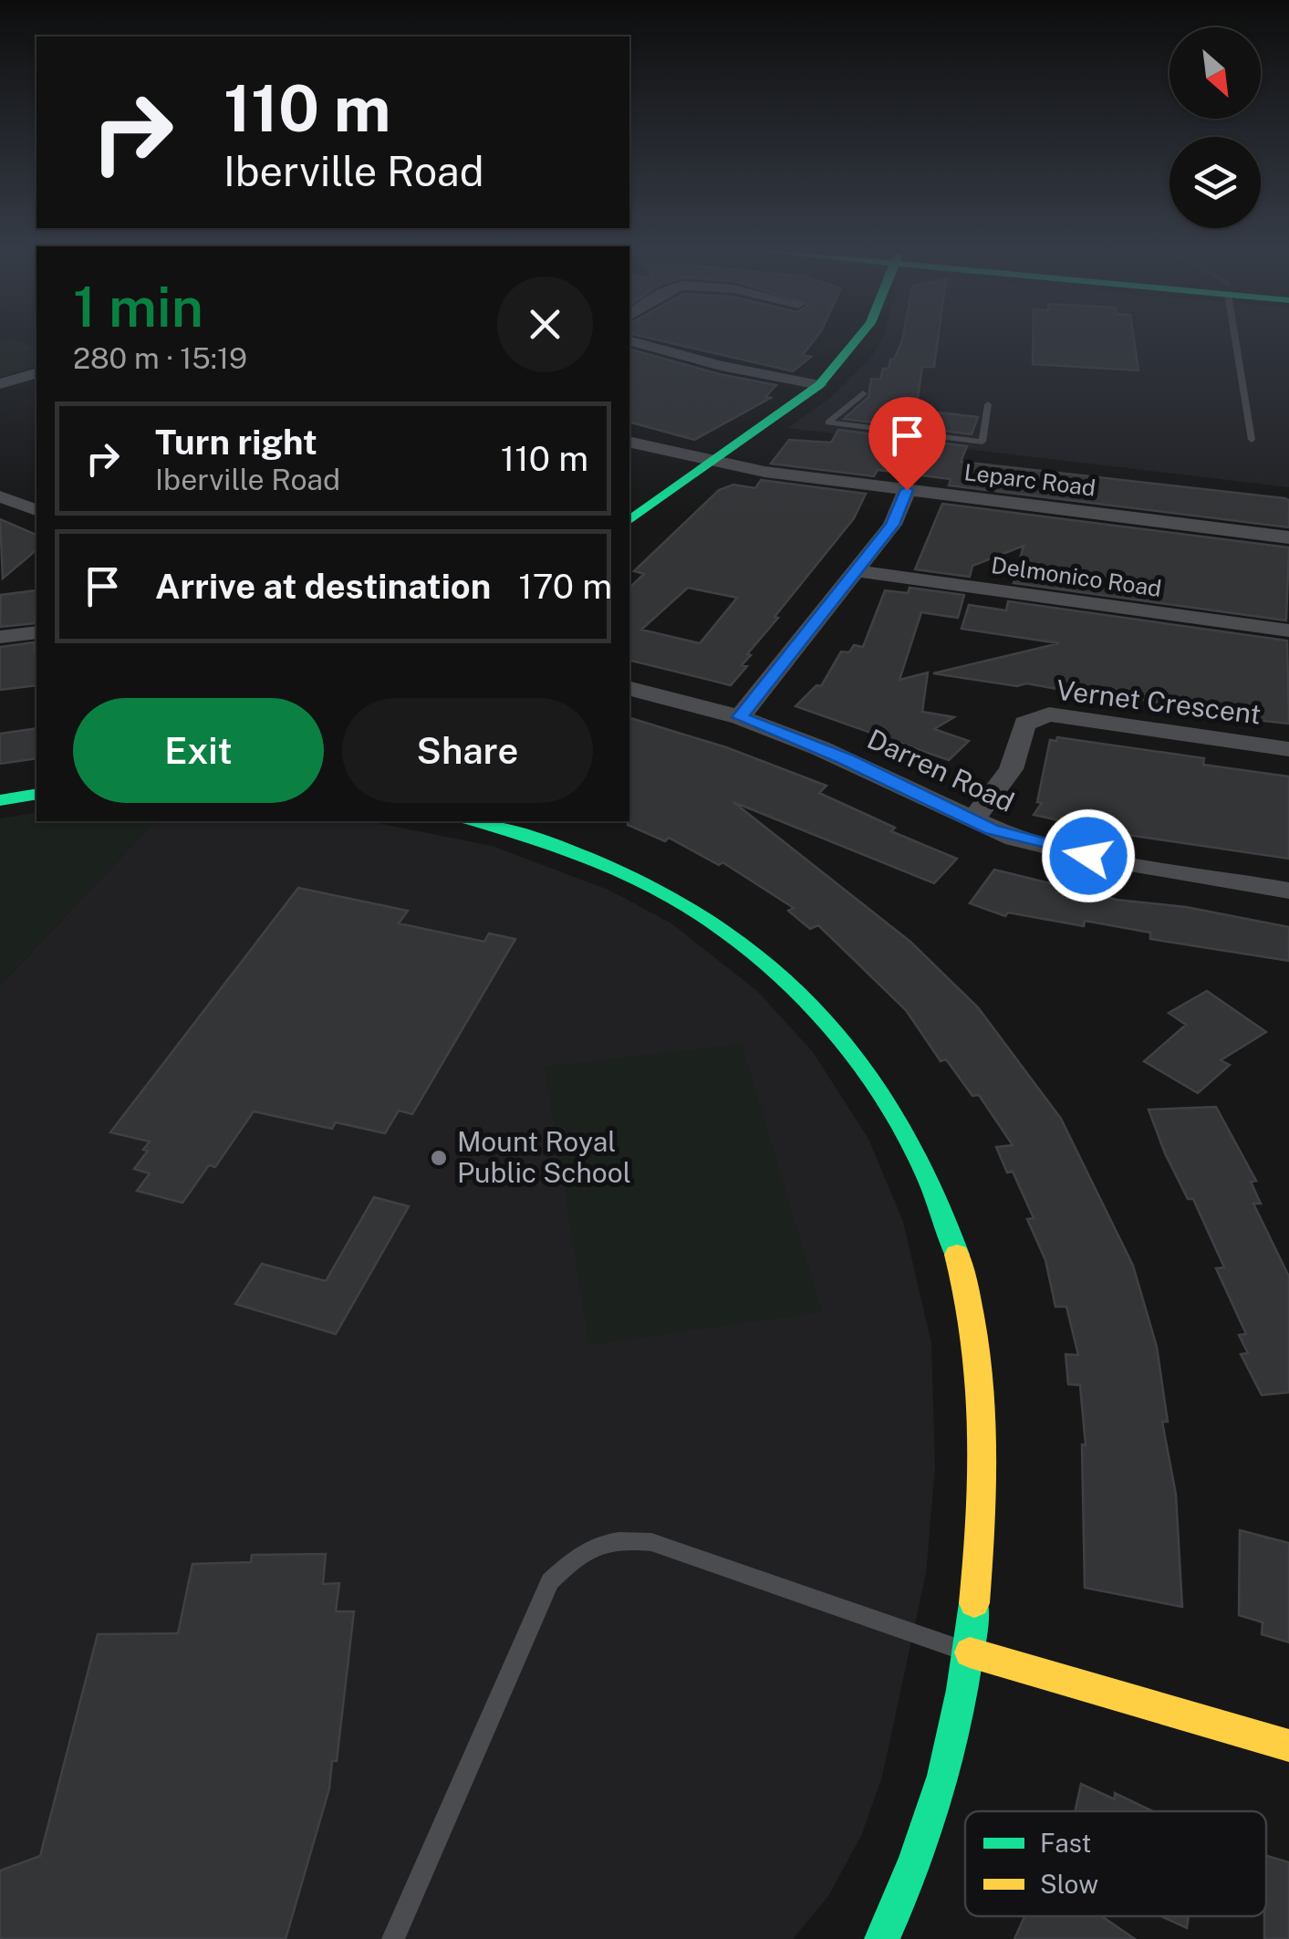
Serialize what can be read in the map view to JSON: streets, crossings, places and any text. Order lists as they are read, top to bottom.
{
  "streets": {
    "street": [
      "Leparc Road",
      "Delmonico Road",
      "Vernet Crescent",
      "Darren Road"
    ]
  },
  "crossings": [
    ["Vernet Crescent", "Darren Road"]
  ],
  "places": ["Mount Royal Public School"],
  "legend": ["Fast", "Slow"],
  "north": "bottom right",
  "page": {
    "turn": ["110 m", "Iberville Road"],
    "heading": ["1 min", "280 m · 15:19"],
    "list": [
      {
        "name": "Turn right",
        "note": "Iberville Road",
        "value": "110 m"
      },
      {
        "name": "Arrive at destination",
        "value": "170 m"
      }
    ],
    "buttons": ["Exit", "Share"]
  }
}
